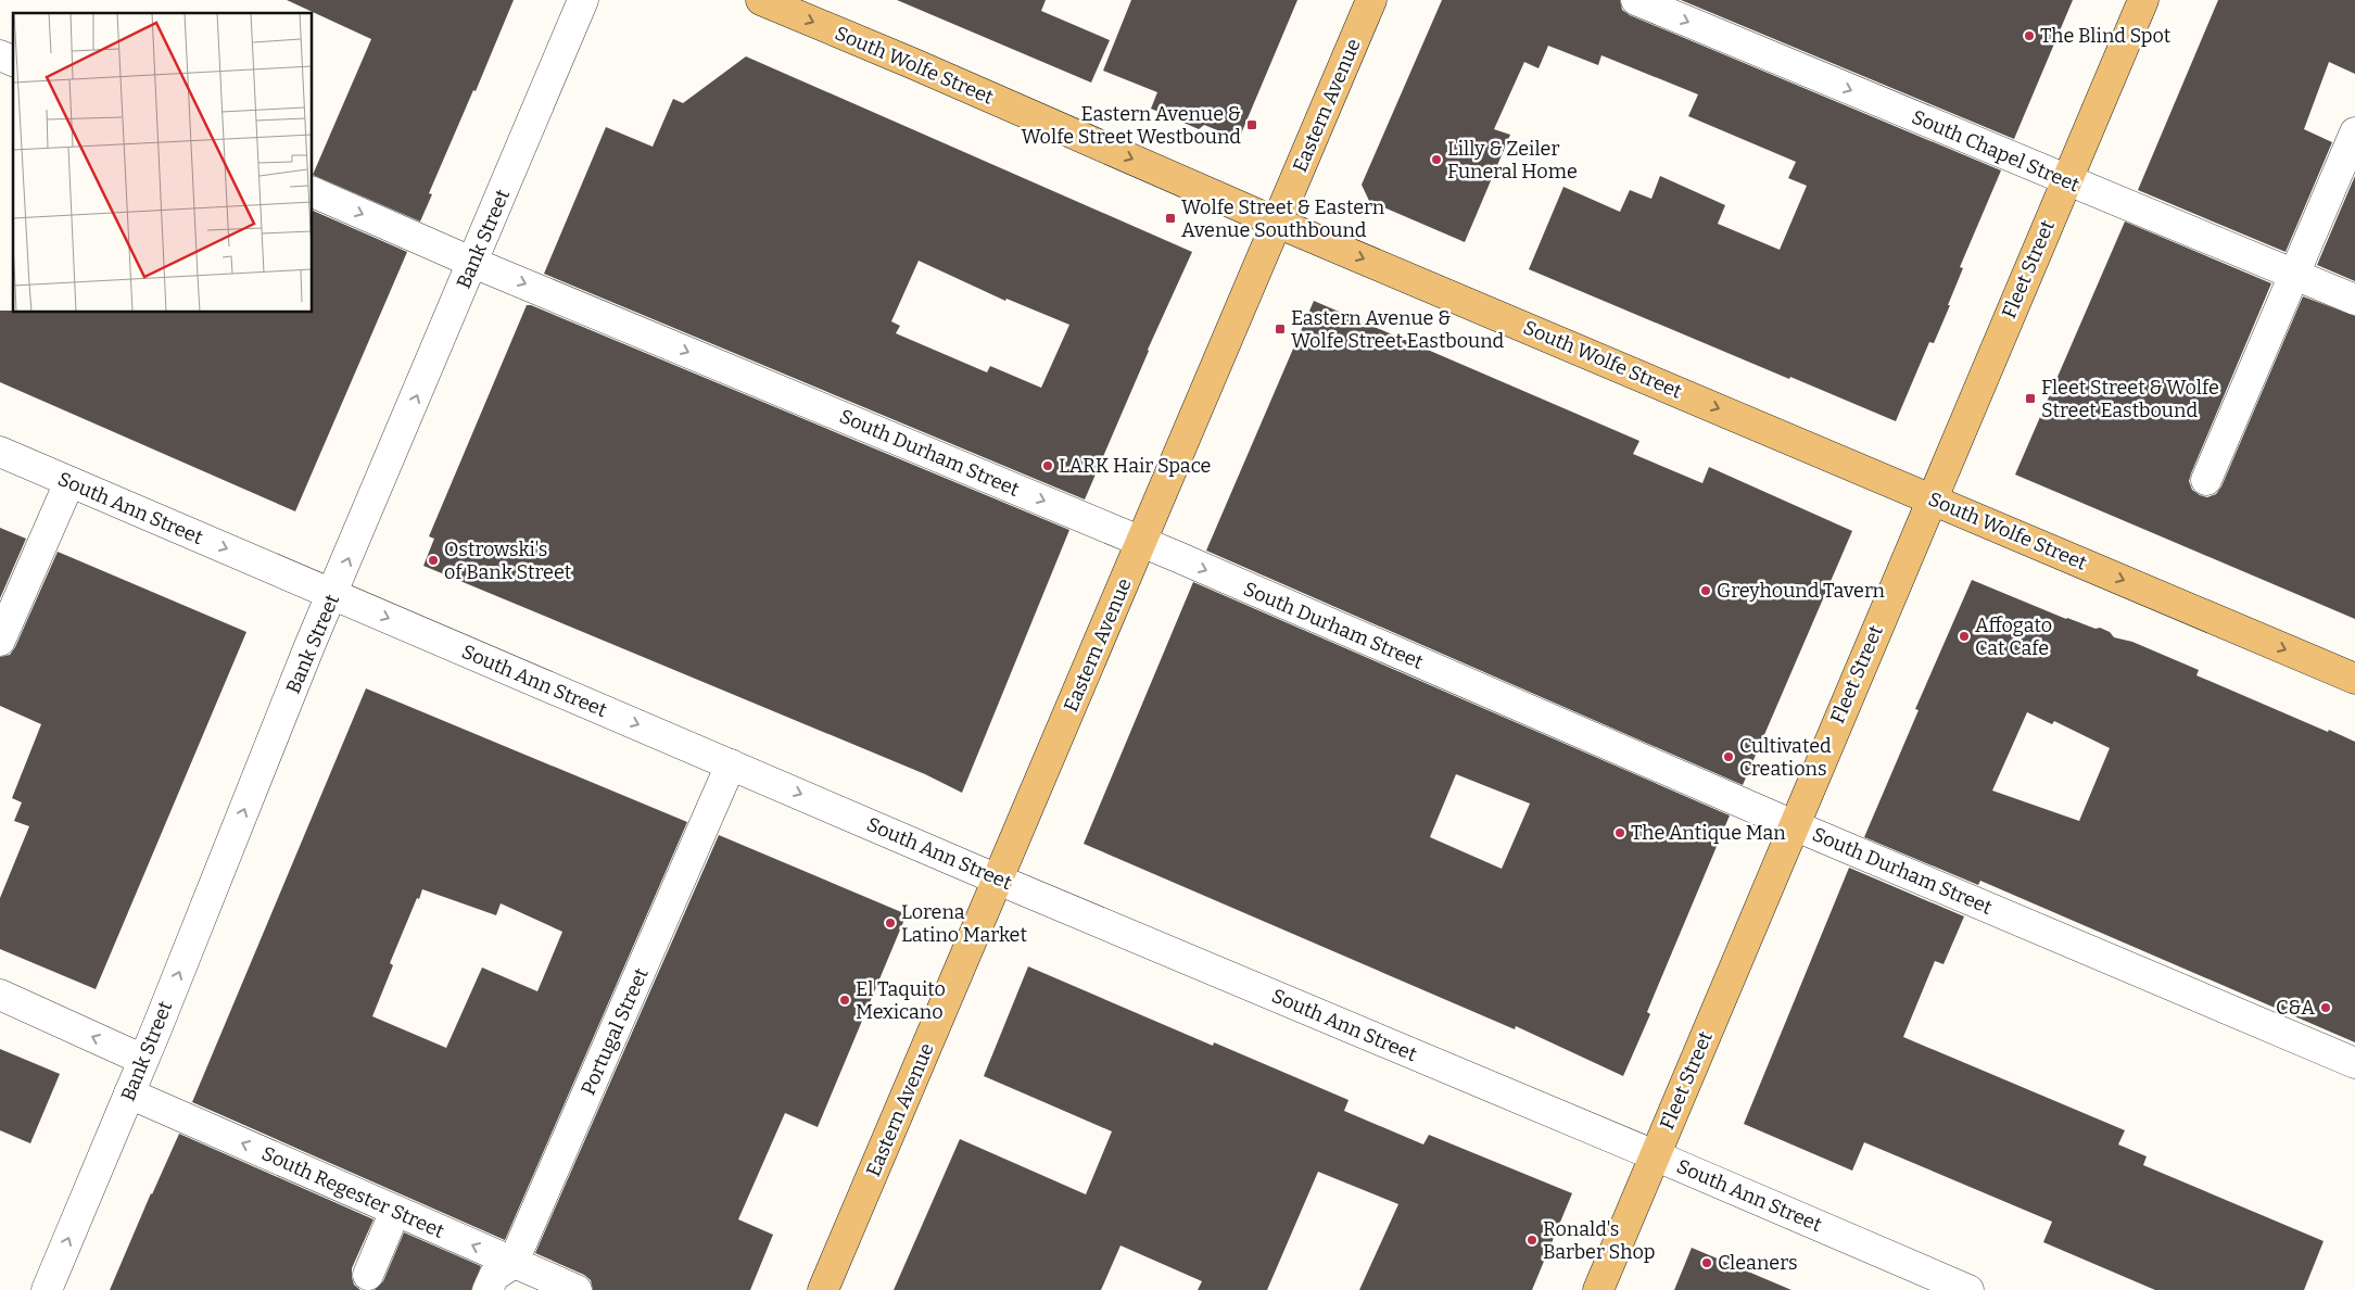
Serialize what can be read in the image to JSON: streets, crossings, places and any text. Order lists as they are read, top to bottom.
{
  "streets": {
    "main road": ["South Wolfe Street", "Eastern Avenue", "Fleet Street"],
    "street": [
      "South Chapel Street",
      "Bank Street",
      "South Durham Street",
      "South Ann Street",
      "Portugal Street",
      "South Regester Street"
    ]
  },
  "crossings": [
    ["South Wolfe Street", "Eastern Avenue"],
    ["South Wolfe Street", "Fleet Street"],
    ["Eastern Avenue", "South Durham Street"],
    ["Eastern Avenue", "South Ann Street"],
    ["South Chapel Street", "Fleet Street"],
    ["Bank Street", "South Durham Street"],
    ["Bank Street", "South Ann Street"],
    ["Bank Street", "South Regester Street"],
    ["Fleet Street", "South Durham Street"],
    ["Fleet Street", "South Ann Street"],
    ["South Ann Street", "Portugal Street"],
    ["Portugal Street", "South Regester Street"]
  ],
  "one_way": [
    "South Wolfe Street",
    "South Chapel Street",
    "Bank Street",
    "South Durham Street",
    "South Ann Street",
    "South Regester Street"
  ],
  "places": {
    "other": [
      "The Blind Spot",
      "Lilly & Zeiler Funeral Home",
      "LARK Hair Space",
      "Ostrowski's of Bank Street",
      "Greyhound Tavern",
      "Affogato Cat Cafe",
      "Cultivated Creations",
      "The Antique Man",
      "Lorena Latino Market",
      "El Taquito Mexicano",
      "C&A",
      "Ronald's Barber Shop",
      "Cleaners"
    ],
    "transit": [
      "Eastern Avenue & Wolfe Street Westbound",
      "Wolfe Street & Eastern Avenue Southbound",
      "Eastern Avenue & Wolfe Street Eastbound",
      "Fleet Street & Wolfe Street Eastbound"
    ]
  }
}
